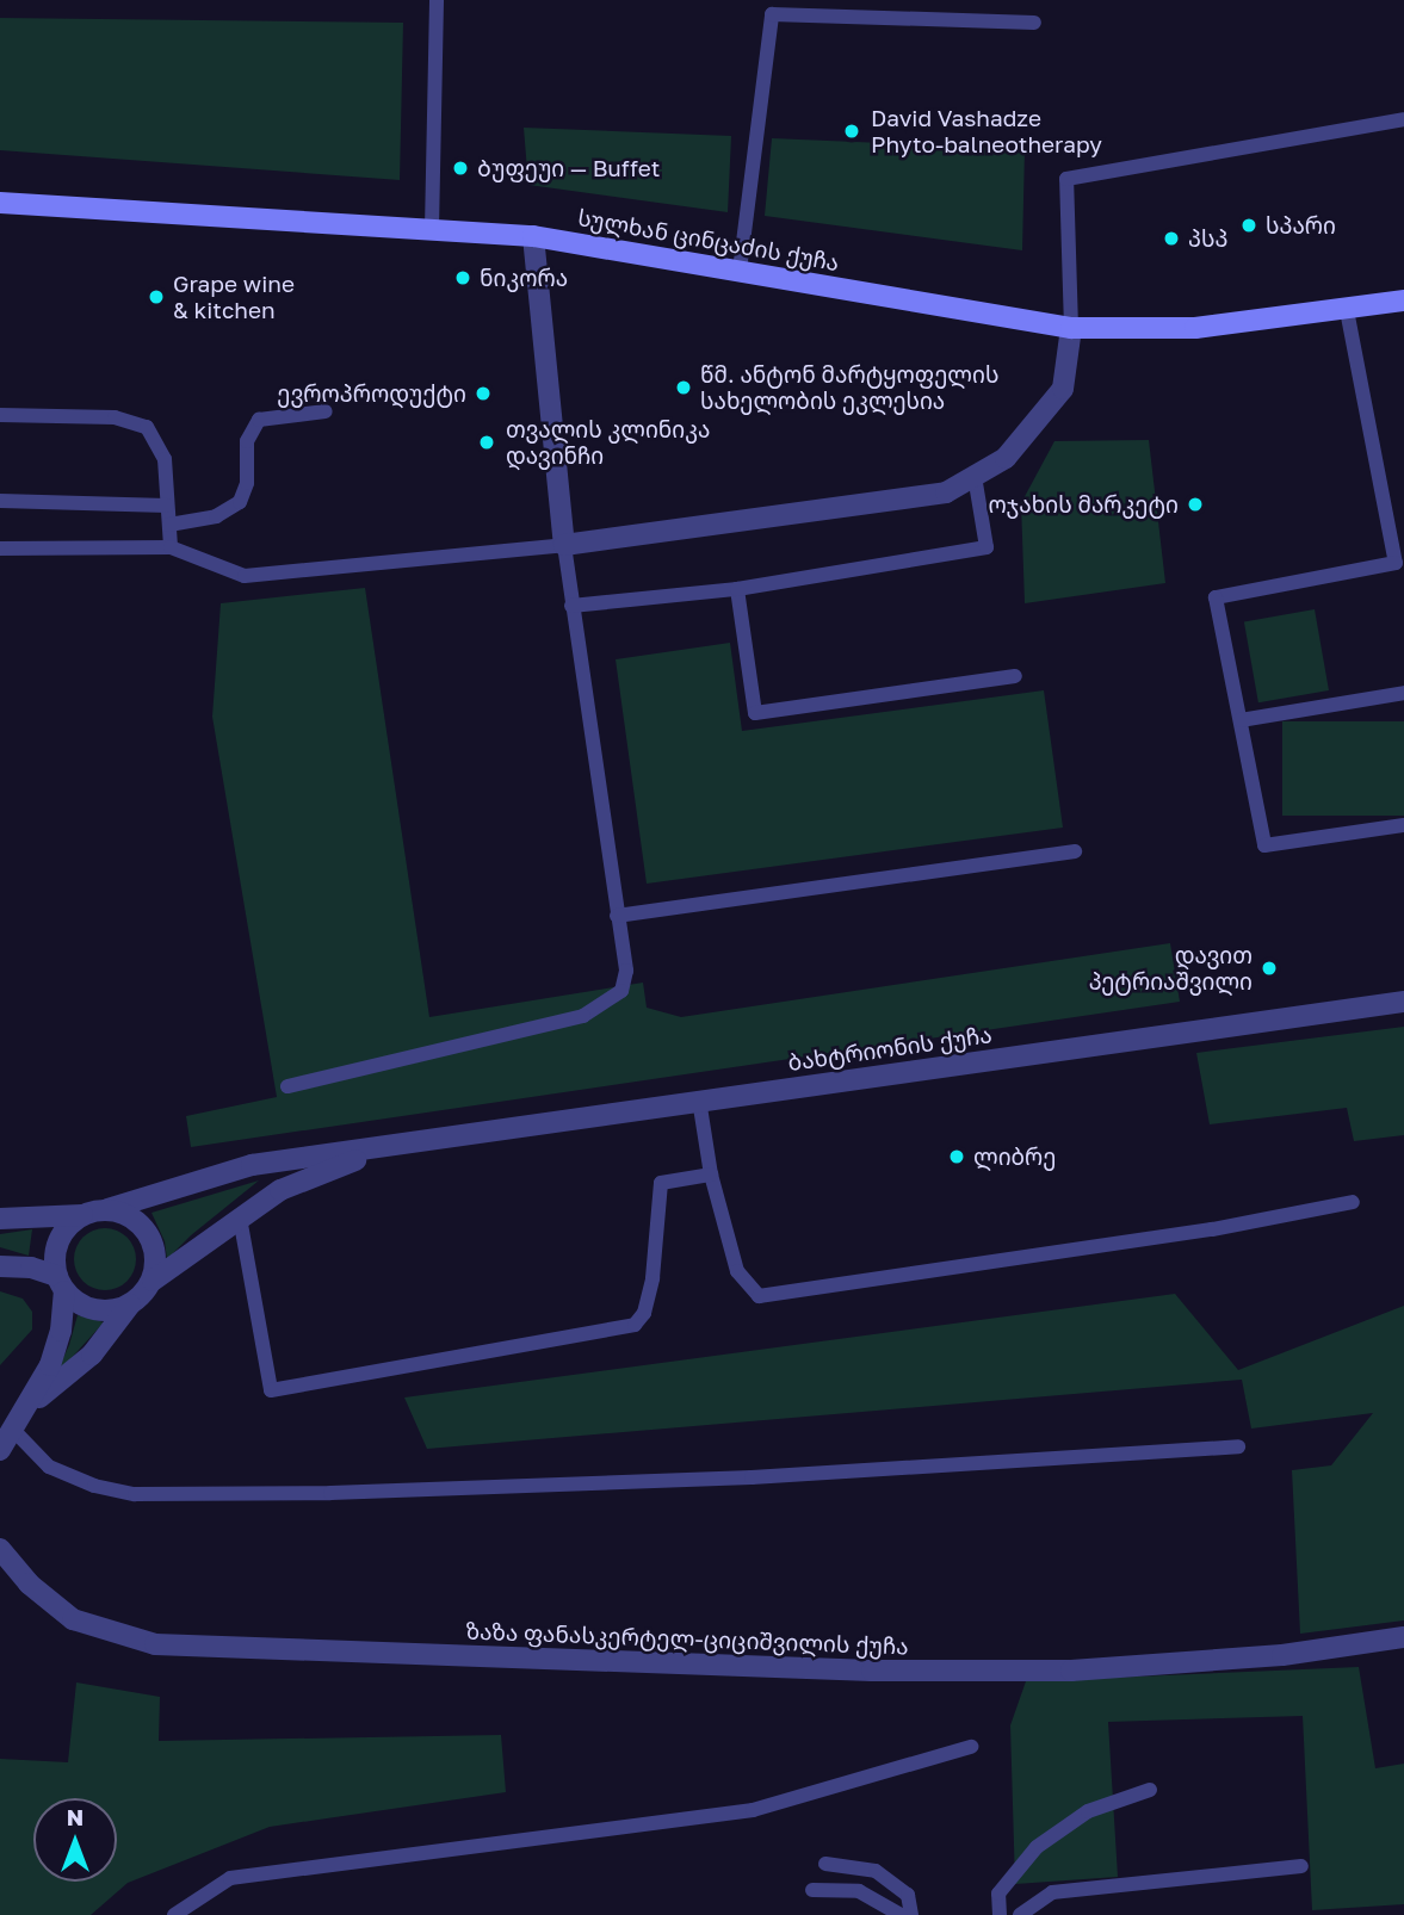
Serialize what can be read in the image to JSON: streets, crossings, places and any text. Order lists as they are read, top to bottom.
{
  "streets": {
    "main road": ["სულხან ცინცაძის ქუჩა"],
    "street": ["ბახტრიონის ქუჩა", "ზაზა ფანასკერტელ-ციციშვილის ქუჩა"]
  },
  "places": [
    "David Vashadze Phyto-balneotherapy",
    "Ბუფეუი — Buffet",
    "სპარი",
    "პსპ",
    "ნიკორა",
    "Grape wine & kitchen",
    "წმ. ანტონ მარტყოფელის სახელობის ეკლესია",
    "ევროპროდუქტი",
    "თვალის კლინიკა დავინჩი",
    "ოჯახის მარკეტი",
    "დავით პეტრიაშვილი",
    "ლიბრე"
  ],
  "north": "top"
}
